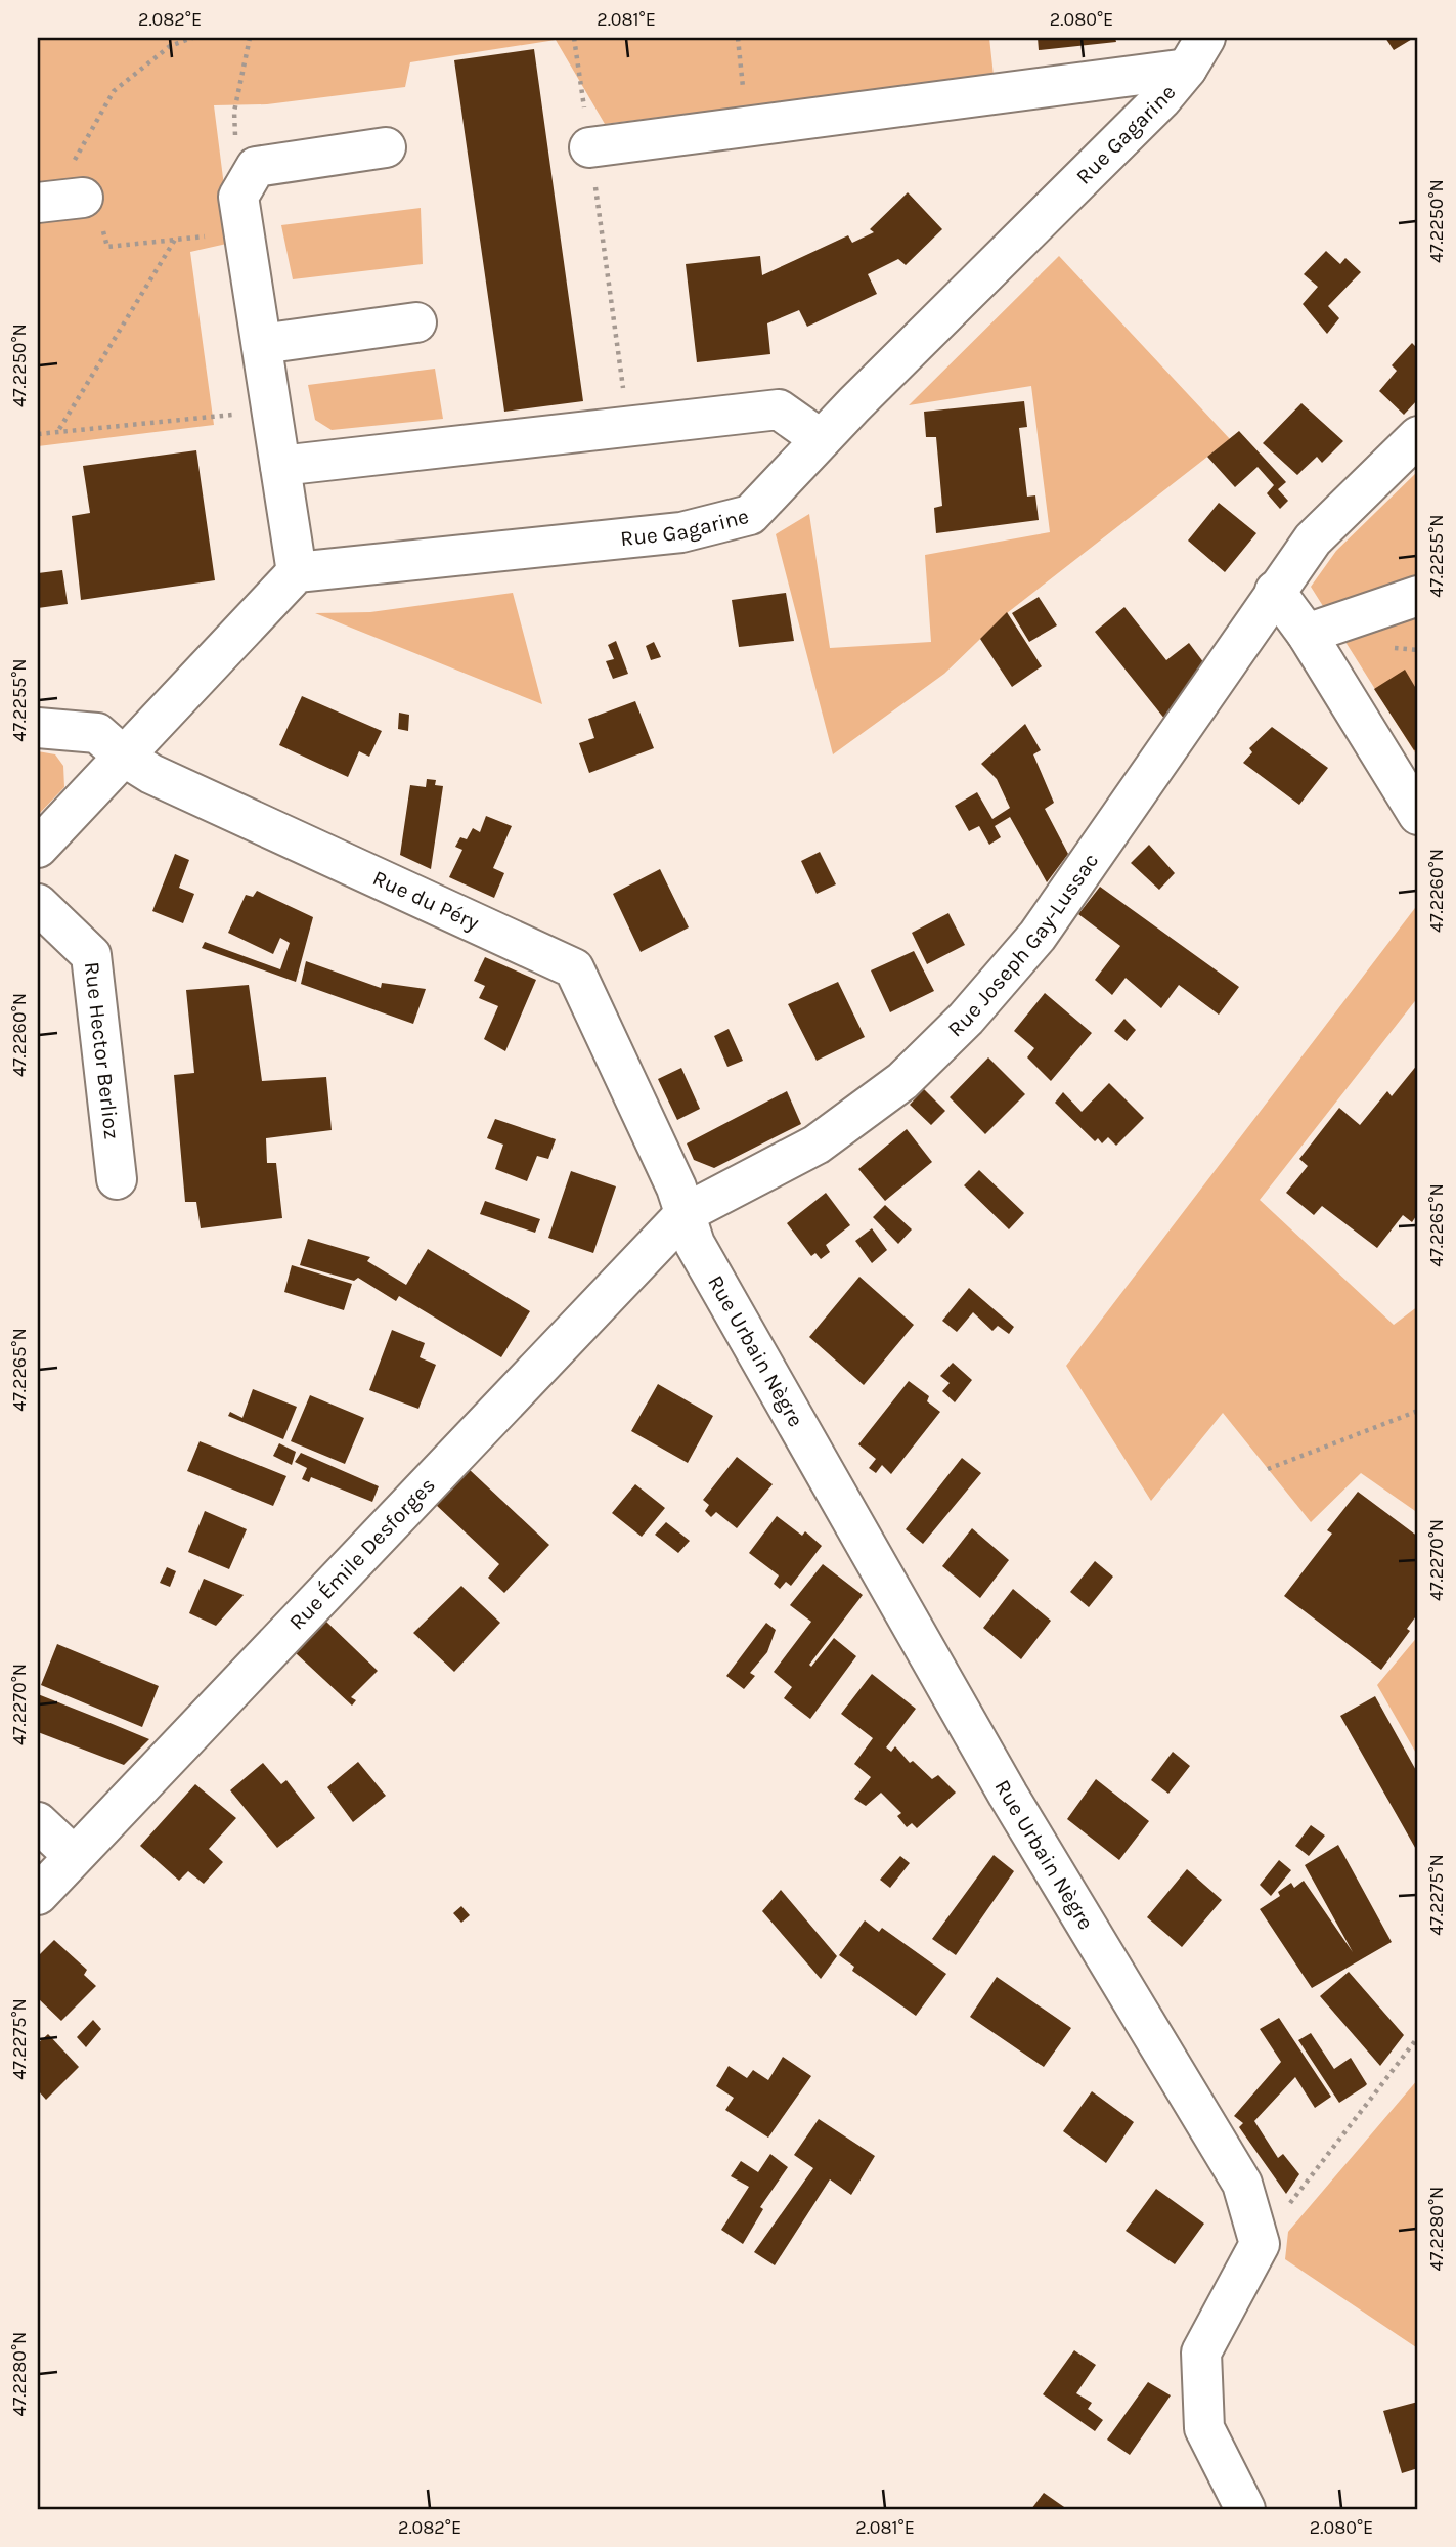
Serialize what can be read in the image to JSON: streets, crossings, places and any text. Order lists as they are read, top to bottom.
{
  "streets": {
    "street": [
      "Rue Gagarine",
      "Rue du Péry",
      "Rue Joseph Gay-Lussac",
      "Rue Hector Berlioz",
      "Rue Urbain Nègre",
      "Rue Émile Desforges"
    ]
  },
  "crossings": [
    ["Rue du Péry", "Rue Joseph Gay-Lussac"],
    ["Rue du Péry", "Rue Urbain Nègre"],
    ["Rue du Péry", "Rue Émile Desforges"],
    ["Rue Joseph Gay-Lussac", "Rue Urbain Nègre"],
    ["Rue Joseph Gay-Lussac", "Rue Émile Desforges"],
    ["Rue Urbain Nègre", "Rue Émile Desforges"]
  ],
  "coordinates": [
    "2.082°E",
    "2.081°E",
    "2.080°E",
    "47.2250°N",
    "47.2255°N",
    "47.2260°N",
    "47.2265°N",
    "47.2270°N",
    "47.2275°N",
    "47.2280°N"
  ]
}
